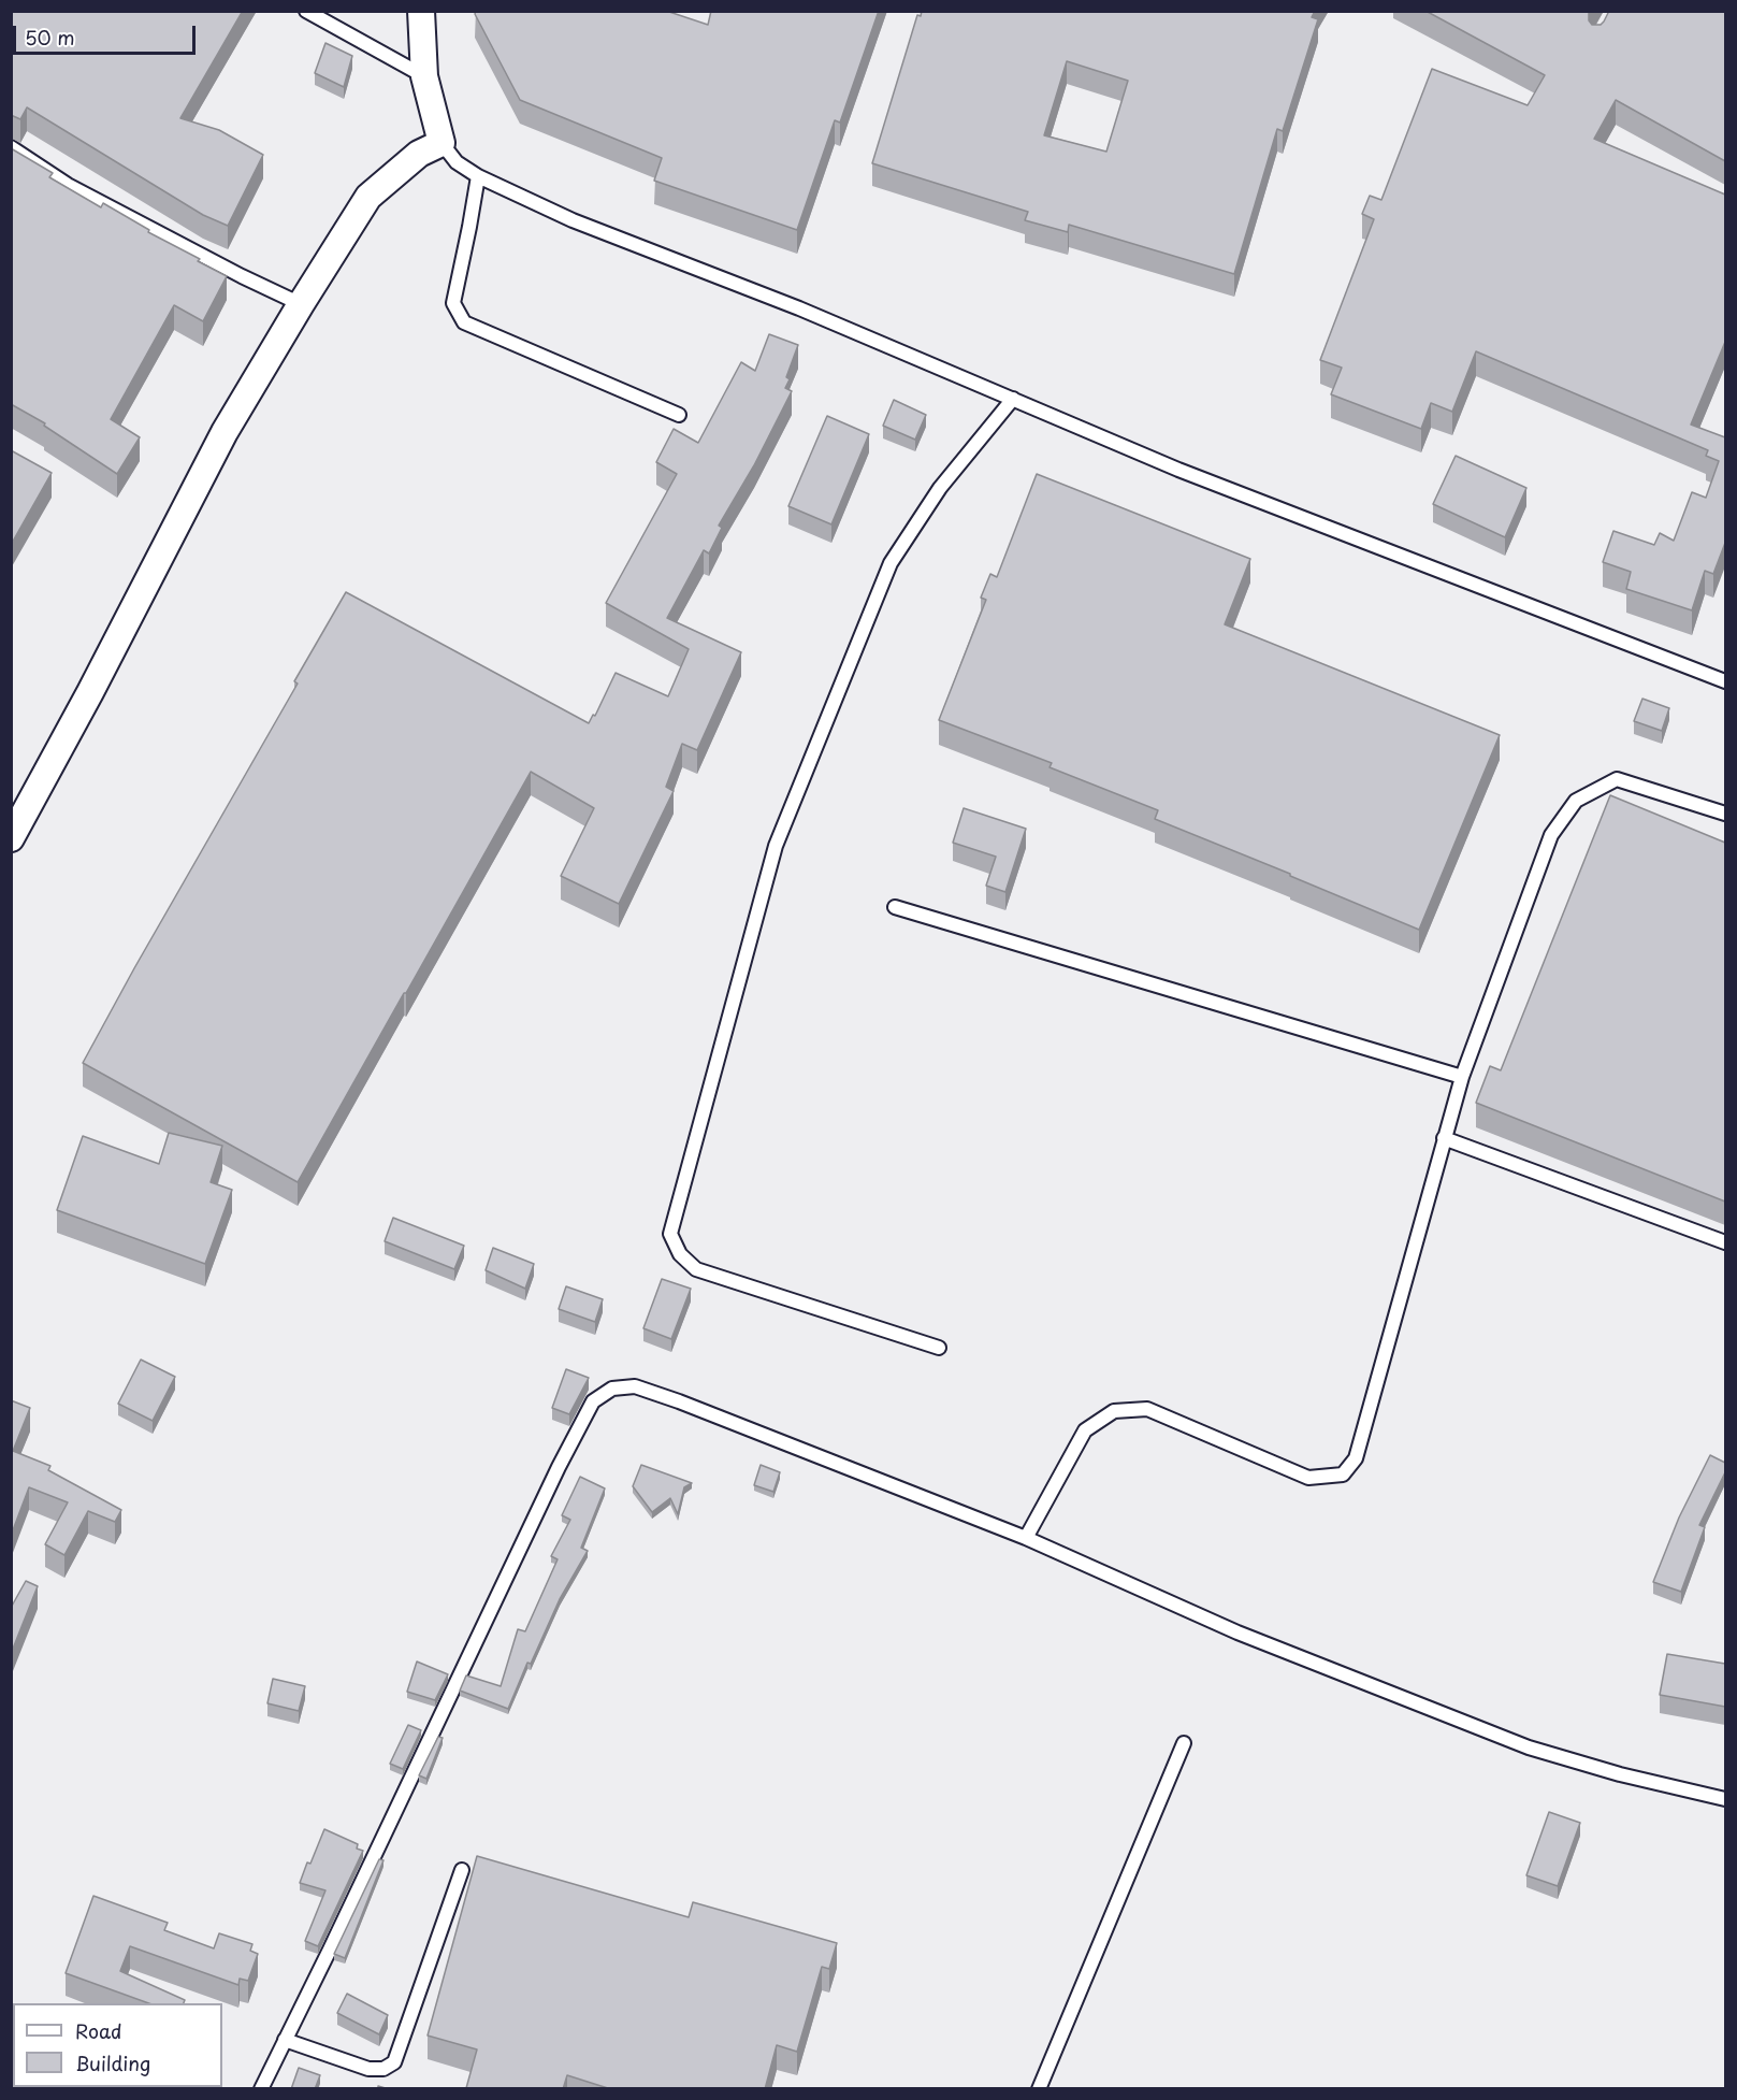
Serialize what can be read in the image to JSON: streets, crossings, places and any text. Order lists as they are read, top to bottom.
{
  "legend": ["Road", "Building"],
  "scale_bar": "50 m"
}
